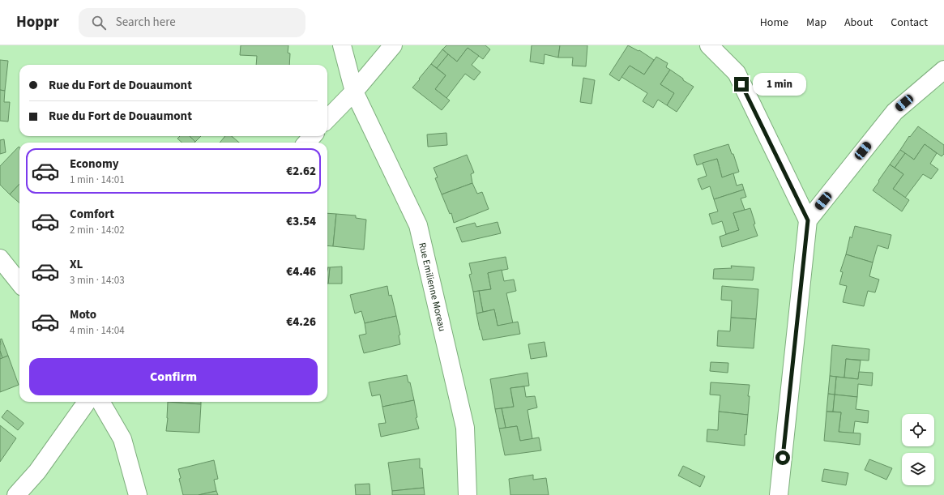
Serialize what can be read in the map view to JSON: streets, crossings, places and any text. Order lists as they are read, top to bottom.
{
  "streets": {
    "street": ["Rue Emilienne Moreau"]
  },
  "page": {
    "header": "Hoppr",
    "search": "Search here",
    "nav": [
      "Home",
      "Map",
      "About",
      "Contact"
    ],
    "banner": ["Rue du Fort de Douaumont", "Rue du Fort de Douaumont"],
    "bubble": "1 min",
    "list": [
      {
        "name": "Economy",
        "note": "1 min · 14:01",
        "value": "€2.62"
      },
      {
        "name": "Comfort",
        "note": "2 min · 14:02",
        "value": "€3.54"
      },
      {
        "name": "XL",
        "note": "3 min · 14:03",
        "value": "€4.46"
      },
      {
        "name": "Moto",
        "note": "4 min · 14:04",
        "value": "€4.26"
      }
    ],
    "buttons": "Confirm"
  }
}
